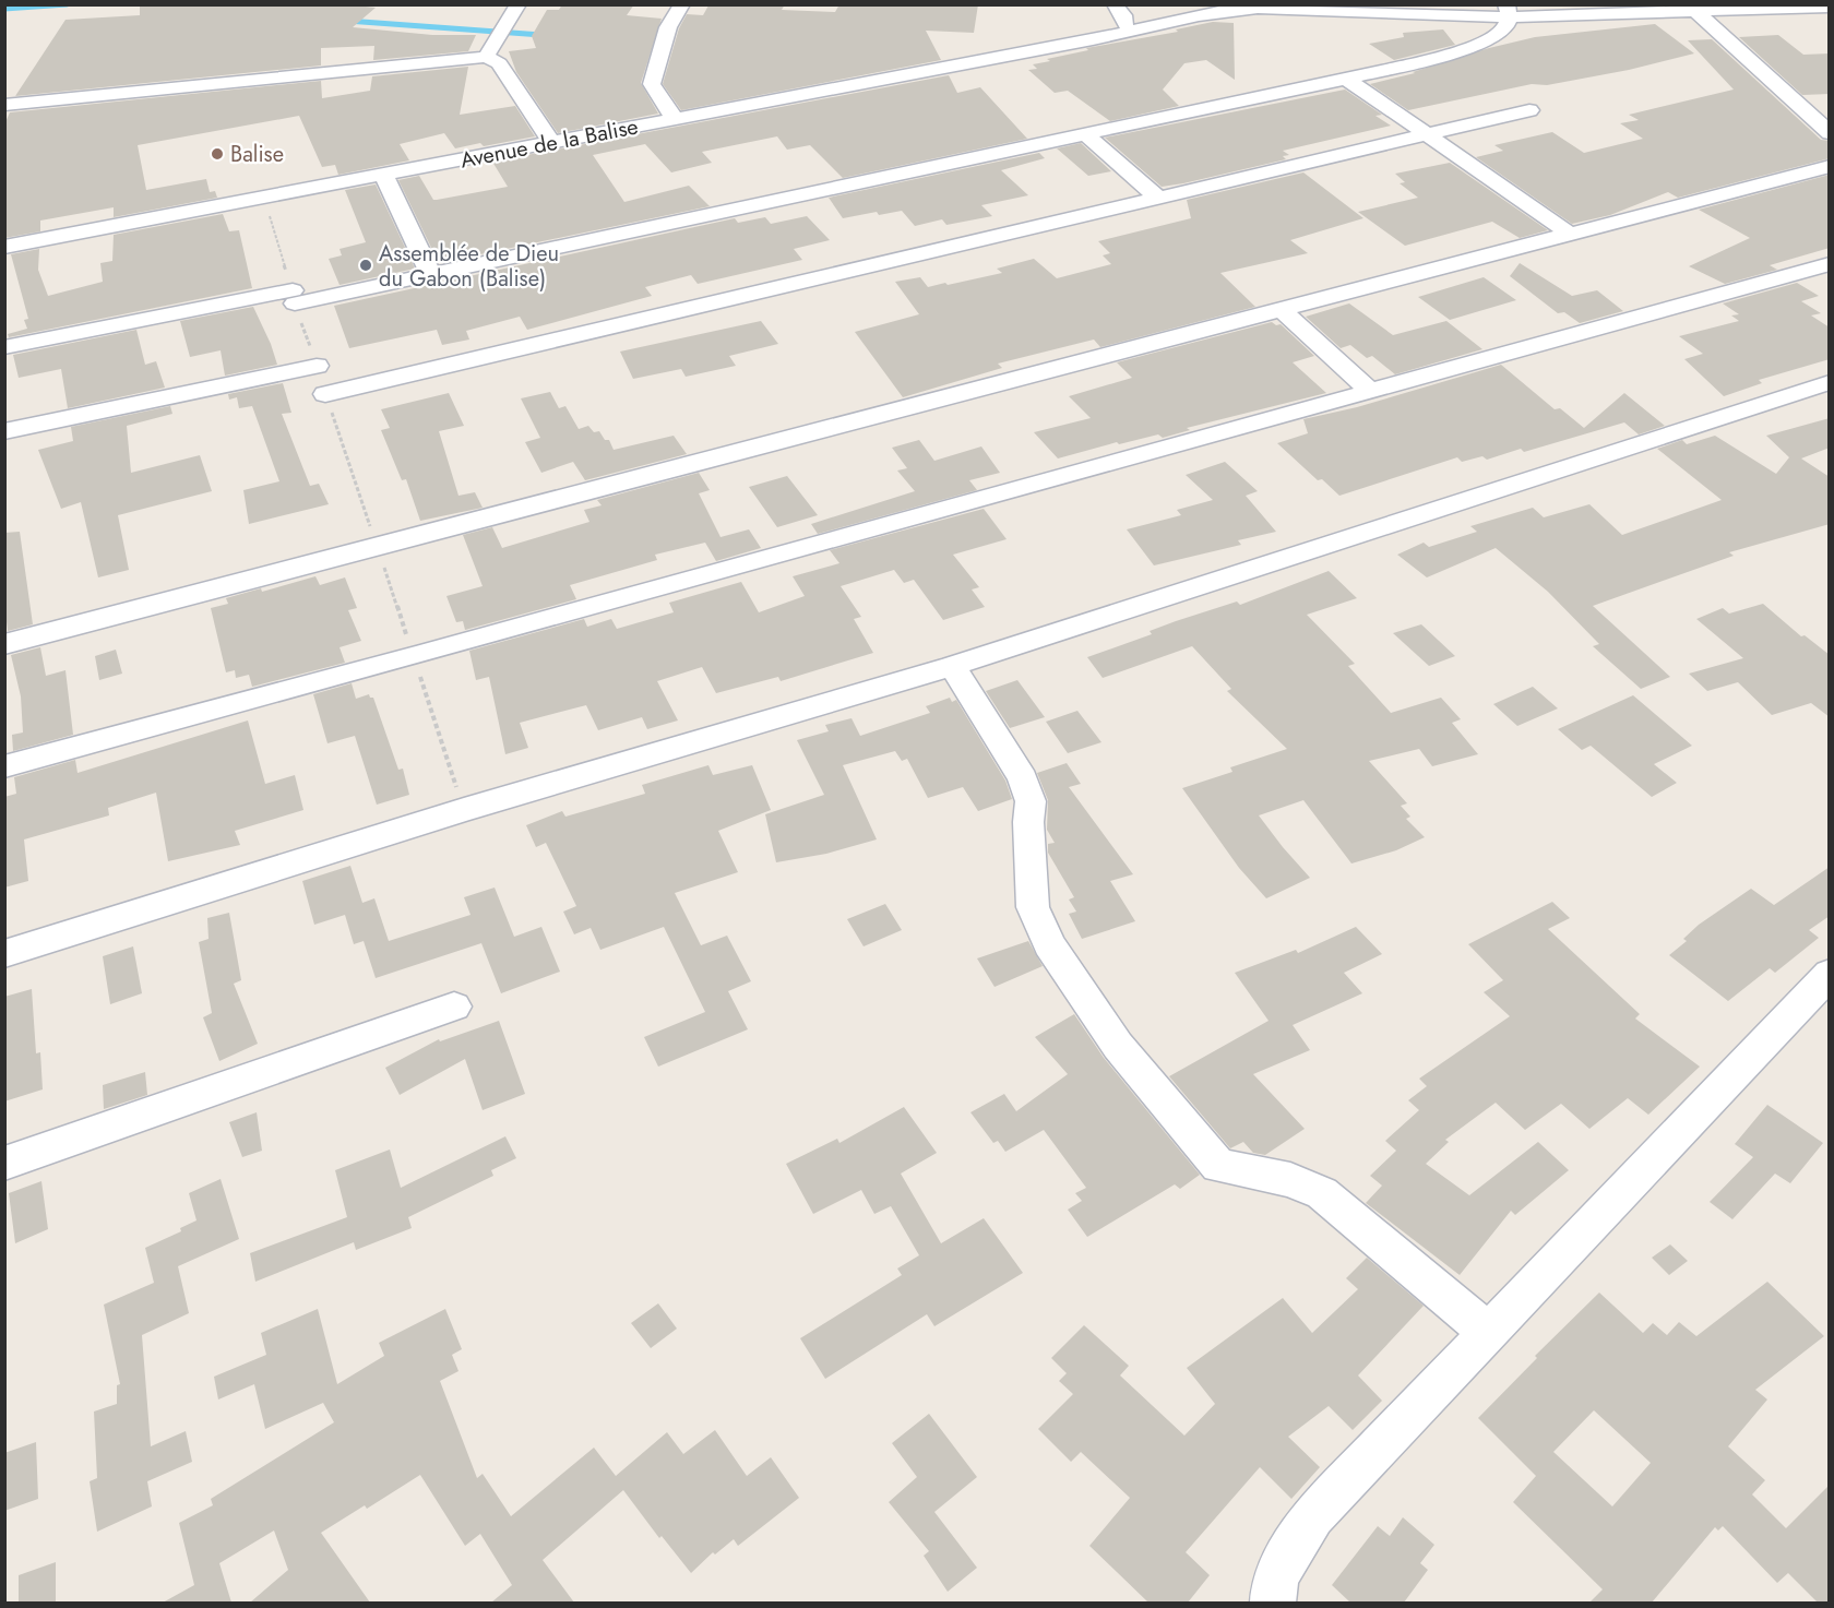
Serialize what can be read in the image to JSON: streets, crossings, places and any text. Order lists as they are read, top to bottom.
{
  "streets": {
    "street": ["Avenue de la Balise"]
  },
  "places": ["Balise", "Assemblée de Dieu du Gabon (Balise)"]
}
